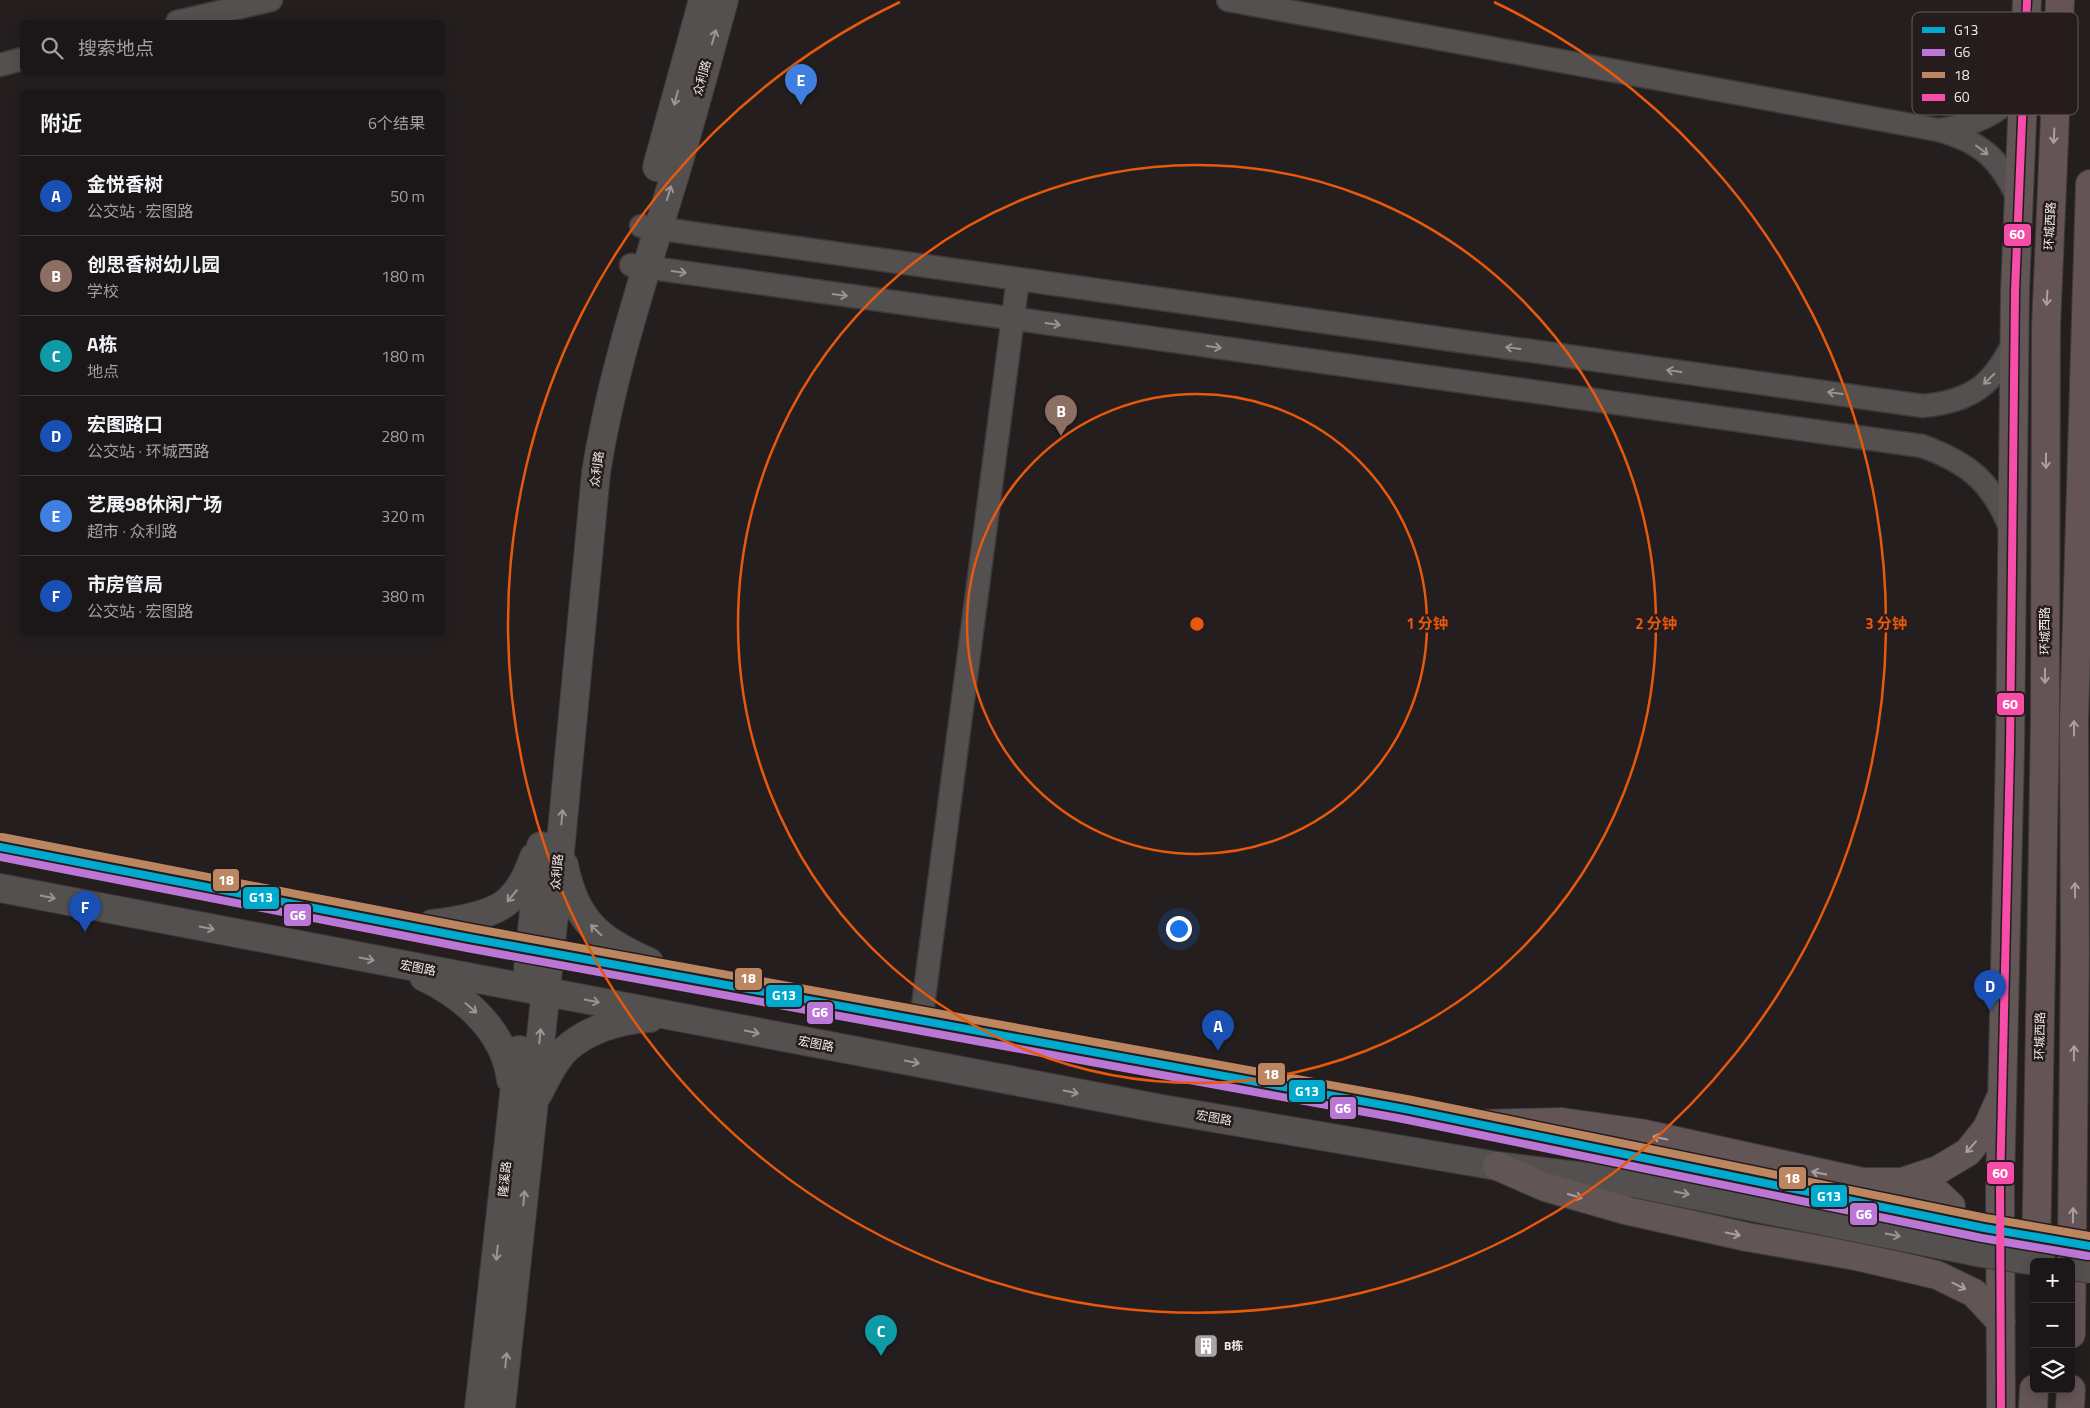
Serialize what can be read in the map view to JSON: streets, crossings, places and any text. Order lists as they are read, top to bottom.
{
  "streets": {
    "highway": ["环城西路"],
    "main road": ["众利路", "宏图路", "隆溪路"]
  },
  "crossings": [
    ["众利路", "隆溪路"],
    ["宏图路", "隆溪路"]
  ],
  "places": {
    "building": ["B栋"]
  },
  "lines": [
    "transit line 60",
    "transit line 18",
    "transit line G13",
    "transit line G6"
  ],
  "legend": [
    "G13",
    "G6",
    "18",
    "60"
  ],
  "page": {
    "search": "搜索地点",
    "pins": [
      "E",
      "B",
      "F",
      "D",
      "A",
      "C"
    ],
    "heading": ["附近", "6个结果"],
    "list": [
      {
        "mark": "A",
        "name": "金悦香树",
        "note": "公交站 · 宏图路",
        "value": "50 m"
      },
      {
        "mark": "B",
        "name": "创思香树幼儿园",
        "note": "学校",
        "value": "180 m"
      },
      {
        "mark": "C",
        "name": "A栋",
        "note": "地点",
        "value": "180 m"
      },
      {
        "mark": "D",
        "name": "宏图路口",
        "note": "公交站 · 环城西路",
        "value": "280 m"
      },
      {
        "mark": "E",
        "name": "艺展98休闲广场",
        "note": "超市 · 众利路",
        "value": "320 m"
      },
      {
        "mark": "F",
        "name": "市房管局",
        "note": "公交站 · 宏图路",
        "value": "380 m"
      }
    ],
    "map_buttons": ["+", "−"]
  },
  "rings": ["1 分钟", "2 分钟", "3 分钟"]
}
